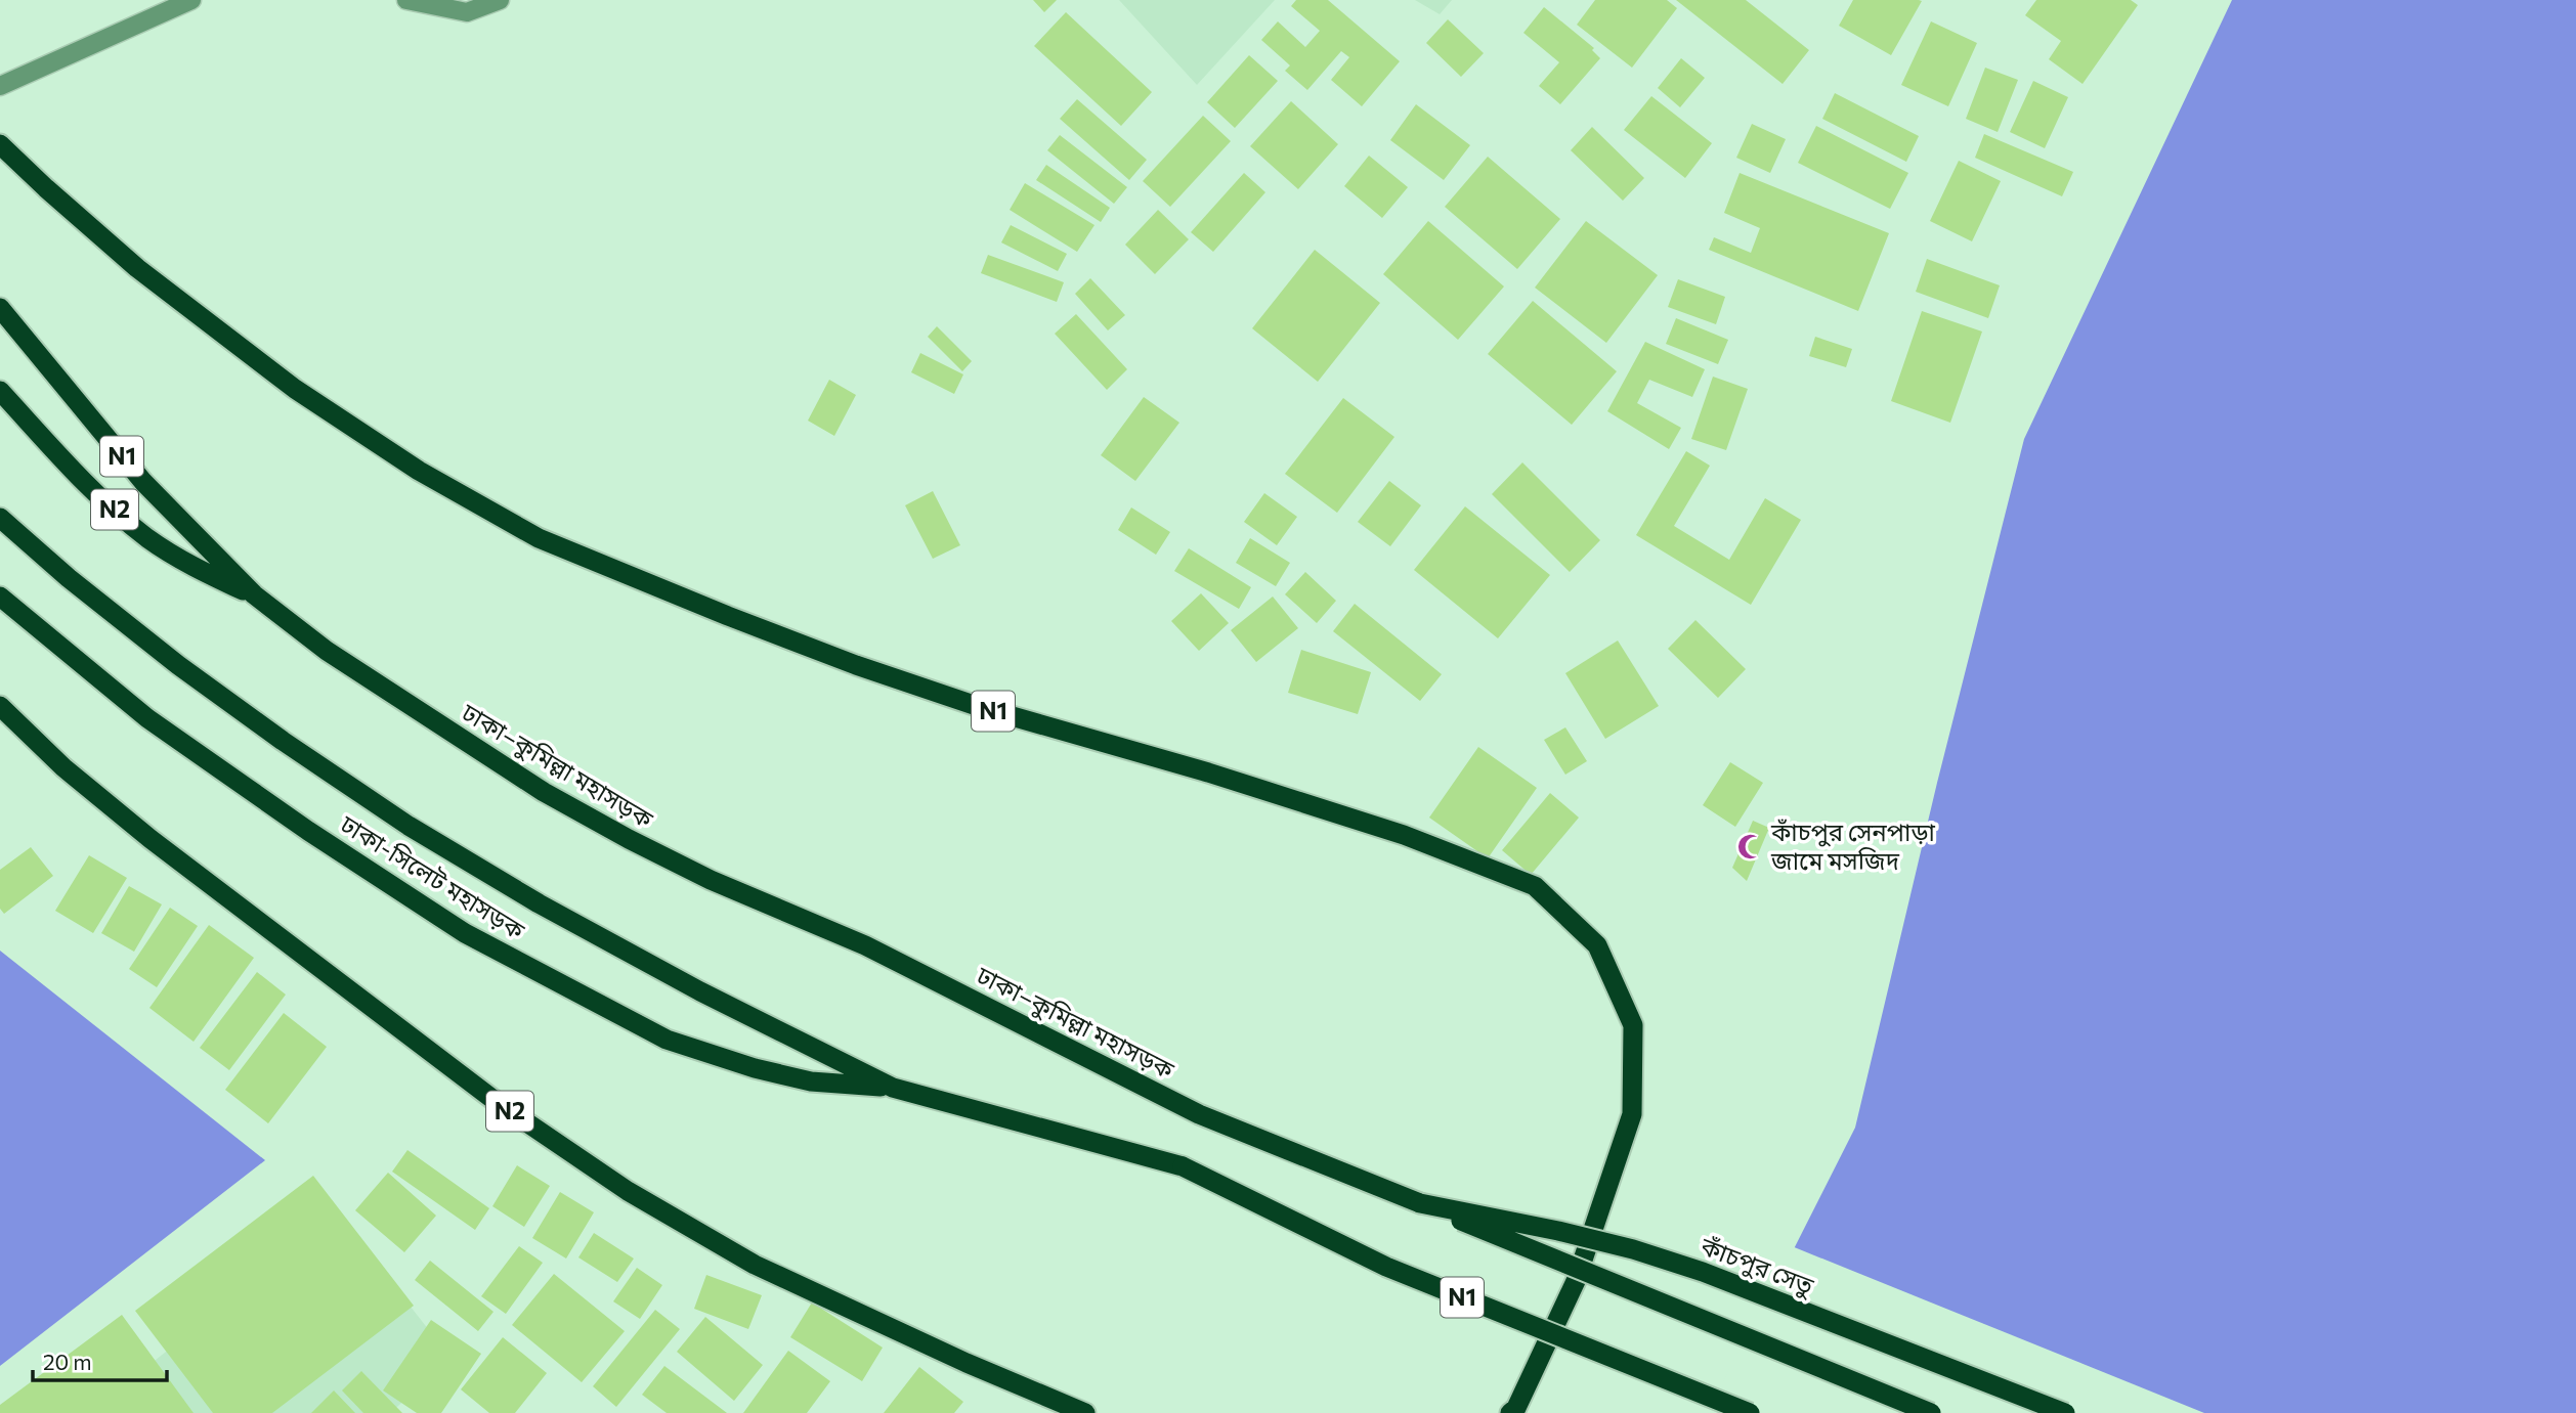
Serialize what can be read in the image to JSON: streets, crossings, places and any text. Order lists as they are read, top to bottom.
{
  "streets": {
    "highway": [
      "N1",
      "N2",
      "ঢাকা–কুমিল্লা মহাসড়ক",
      "ঢাকা-সিলেট মহাসড়ক",
      "কাঁচপুর সেতু"
    ]
  },
  "crossings": [
    ["N1", "ঢাকা-সিলেট মহাসড়ক"],
    ["N2", "ঢাকা–কুমিল্লা মহাসড়ক"],
    ["ঢাকা–কুমিল্লা মহাসড়ক", "কাঁচপুর সেতু"]
  ],
  "places": {
    "mosque": ["কাঁচপুর সেনপাড়া জামে মসজিদ"]
  },
  "scale_bar": "20 m"
}
